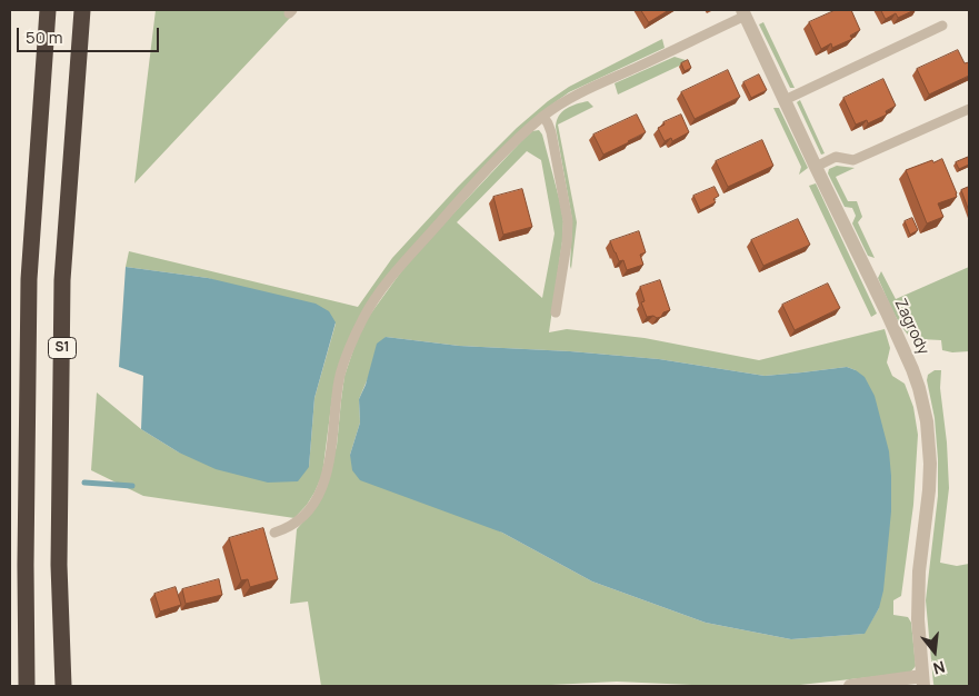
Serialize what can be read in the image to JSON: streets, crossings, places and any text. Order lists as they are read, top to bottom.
{
  "streets": {
    "highway": ["S1"],
    "street": ["Zagrody"]
  },
  "scale_bar": "50 m",
  "north": "bottom"
}
